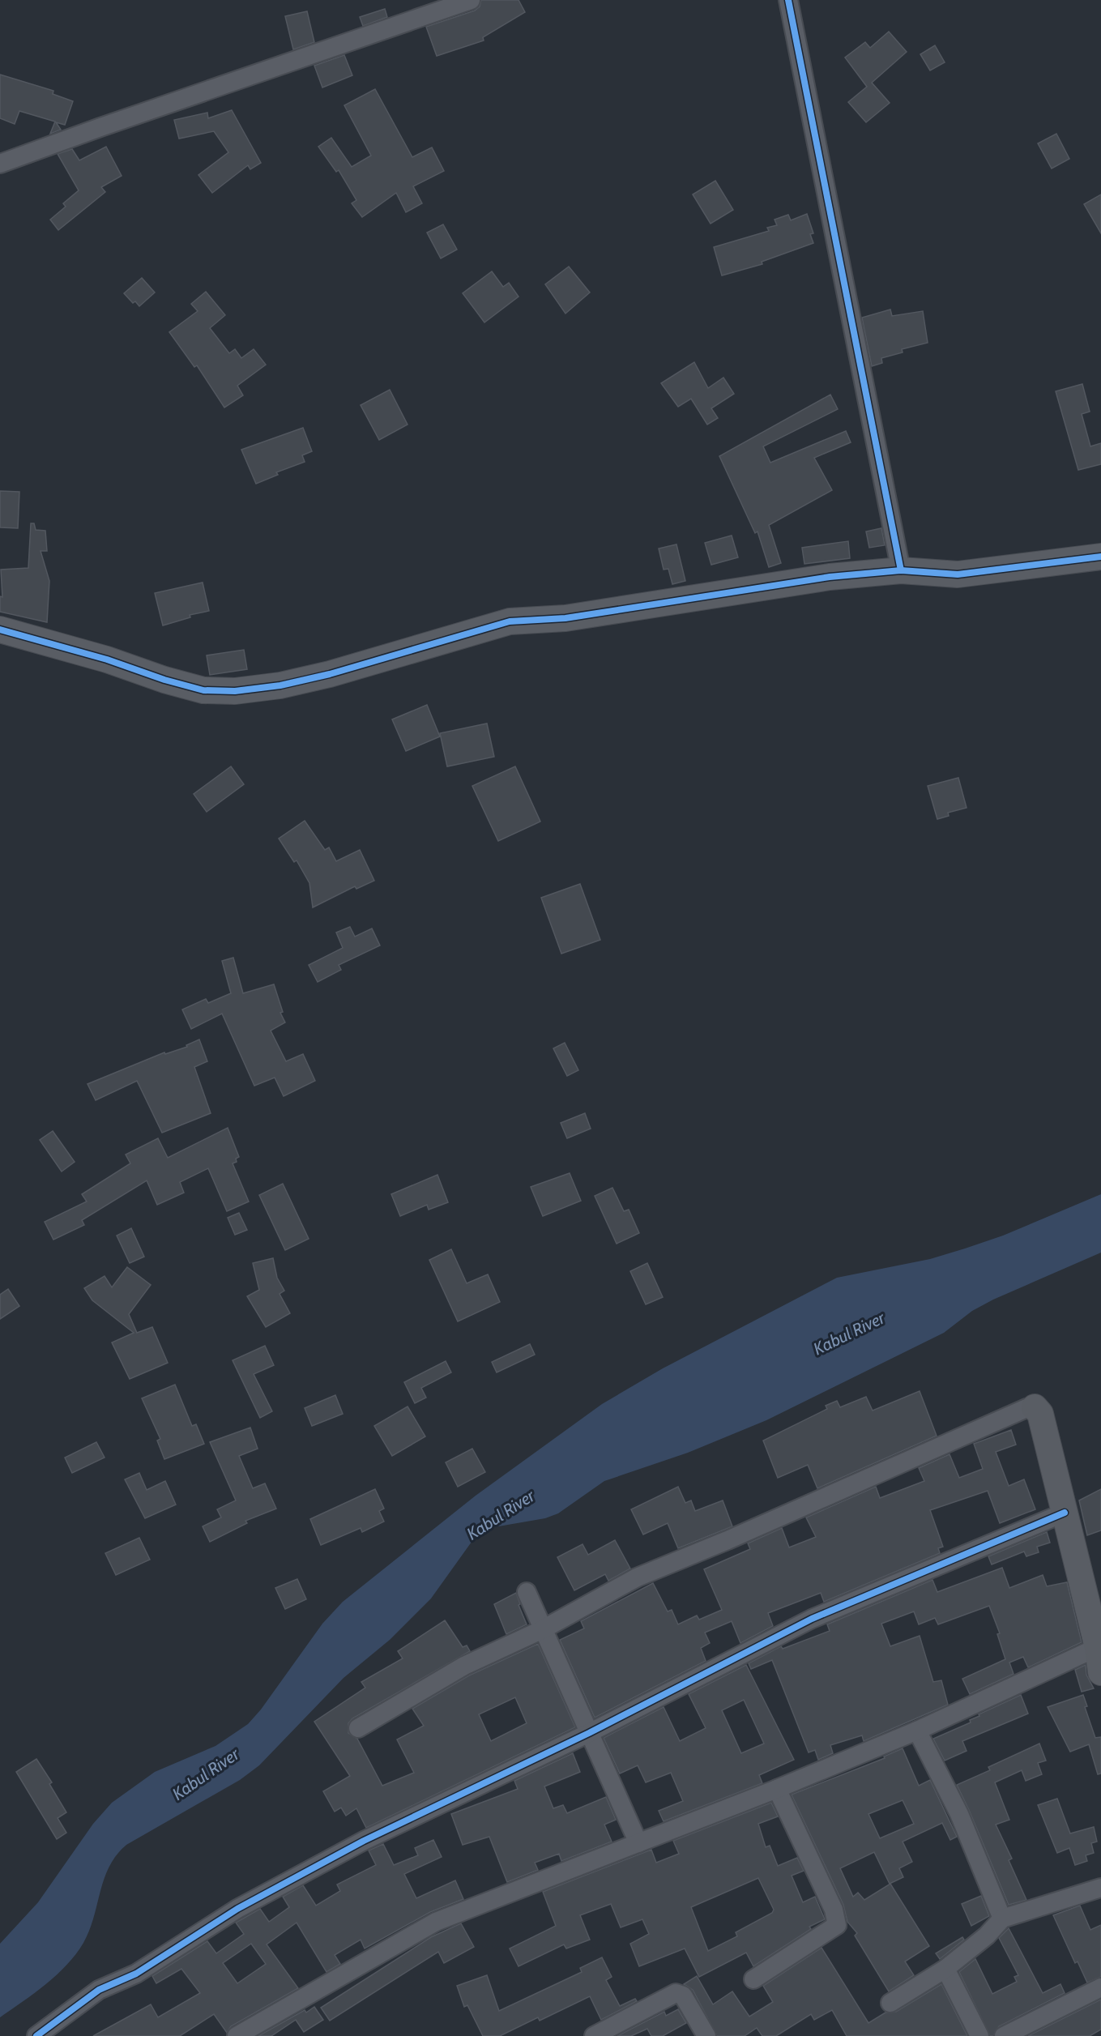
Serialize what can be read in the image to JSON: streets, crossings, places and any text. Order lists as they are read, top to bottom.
{
  "water": ["Kabul River"]
}
